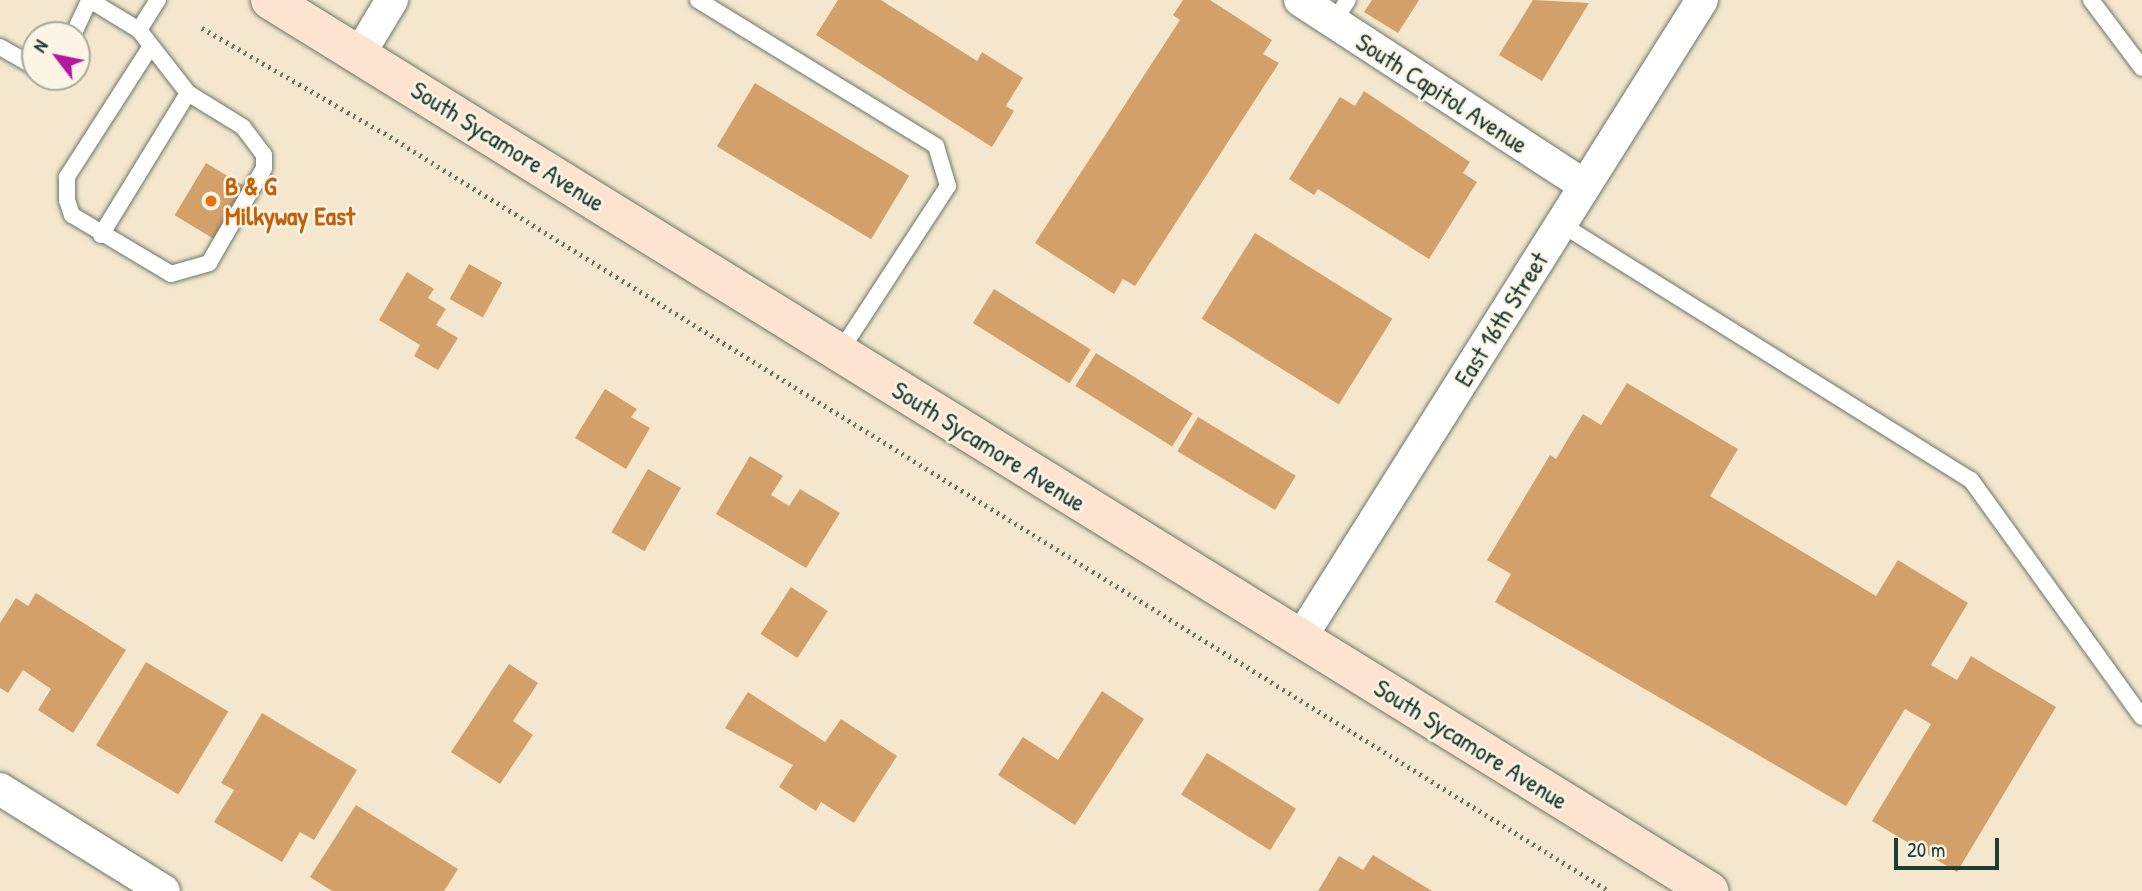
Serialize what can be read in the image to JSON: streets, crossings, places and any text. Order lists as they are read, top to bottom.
{
  "streets": {
    "main road": ["South Sycamore Avenue"],
    "street": ["South Capitol Avenue", "East 16th Street"]
  },
  "crossings": [
    ["South Capitol Avenue", "East 16th Street"],
    ["South Sycamore Avenue", "East 16th Street"]
  ],
  "places": ["B & G Milkyway East"],
  "scale_bar": "20 m",
  "north": "top left"
}
